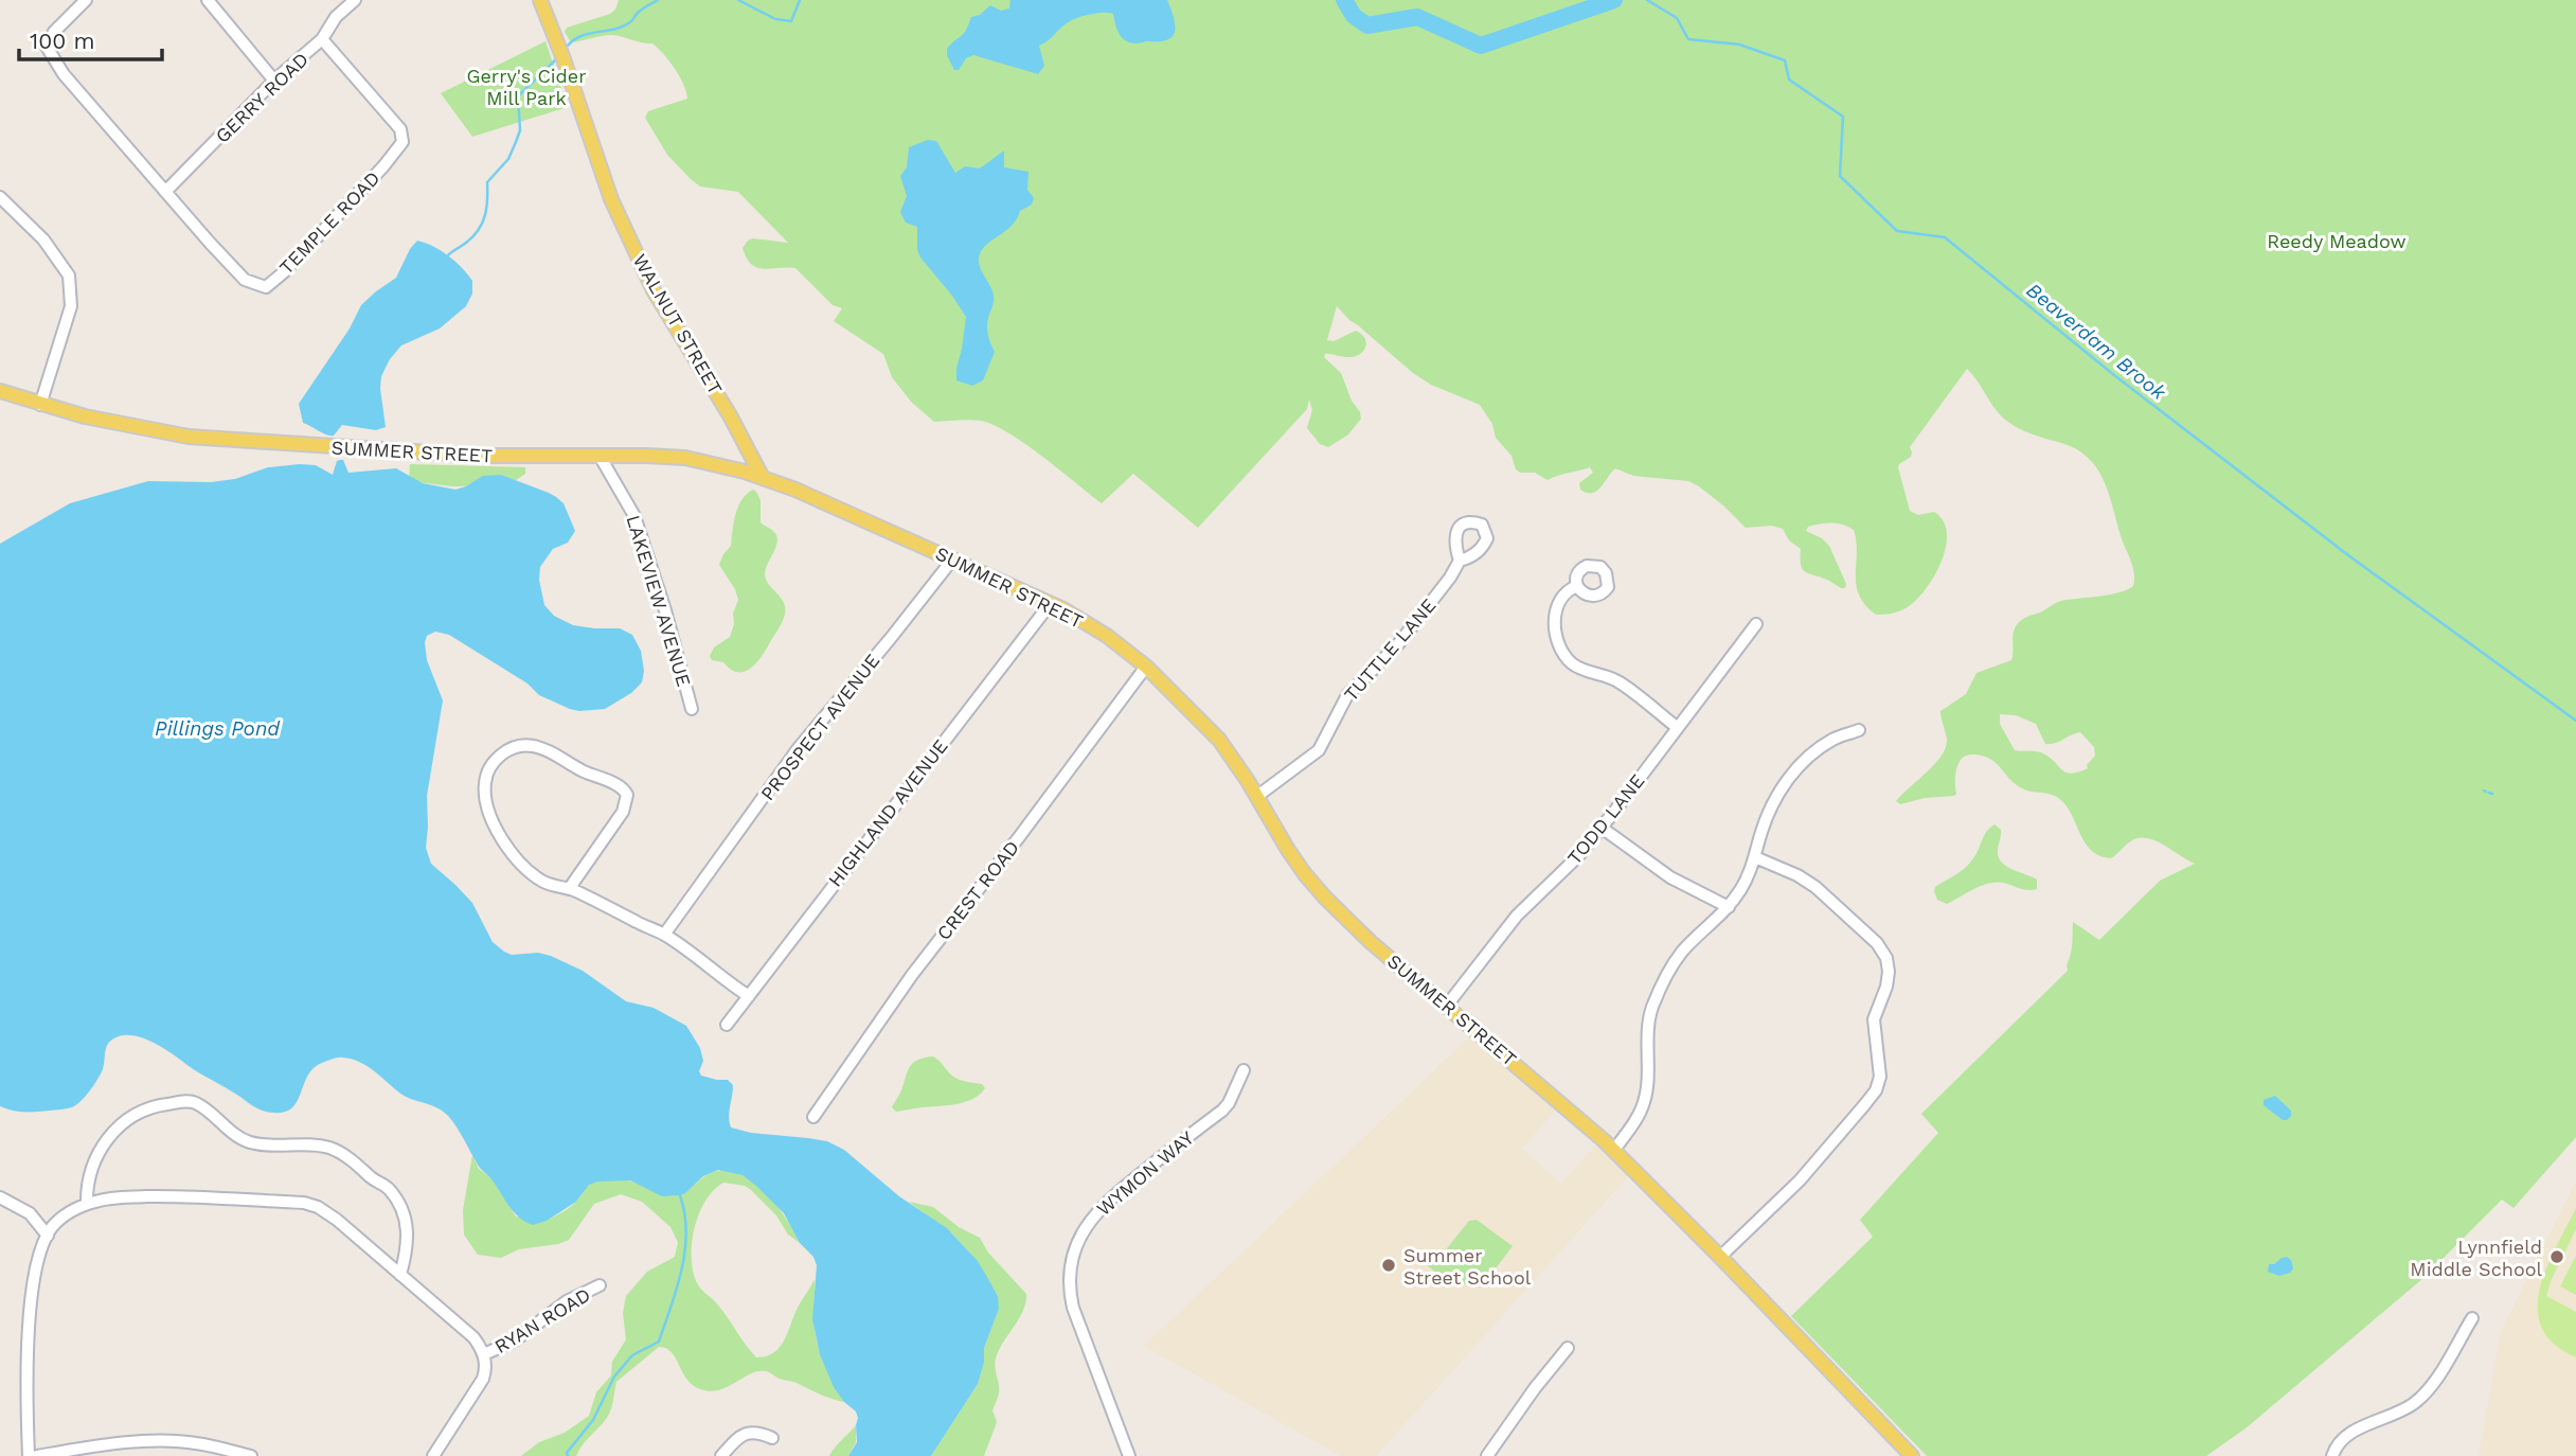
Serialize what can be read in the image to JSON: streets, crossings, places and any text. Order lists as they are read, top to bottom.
{
  "streets": {
    "main road": ["WALNUT STREET", "SUMMER STREET"],
    "street": [
      "GERRY ROAD",
      "TEMPLE ROAD",
      "LAKEVIEW AVENUE",
      "TUTTLE LANE",
      "PROSPECT AVENUE",
      "HIGHLAND AVENUE",
      "TODD LANE",
      "CREST ROAD",
      "WYMON WAY",
      "RYAN ROAD"
    ]
  },
  "crossings": [
    ["GERRY ROAD", "TEMPLE ROAD"],
    ["WALNUT STREET", "SUMMER STREET"],
    ["SUMMER STREET", "LAKEVIEW AVENUE"],
    ["SUMMER STREET", "TUTTLE LANE"],
    ["SUMMER STREET", "PROSPECT AVENUE"],
    ["SUMMER STREET", "HIGHLAND AVENUE"],
    ["SUMMER STREET", "TODD LANE"],
    ["SUMMER STREET", "CREST ROAD"]
  ],
  "water": ["Beaverdam Brook", "Pillings Pond"],
  "parks": ["Gerry's Cider Mill Park", "Reedy Meadow"],
  "places": ["Lynnfield Middle School", "Summer Street School"],
  "scale_bar": "100 m"
}
